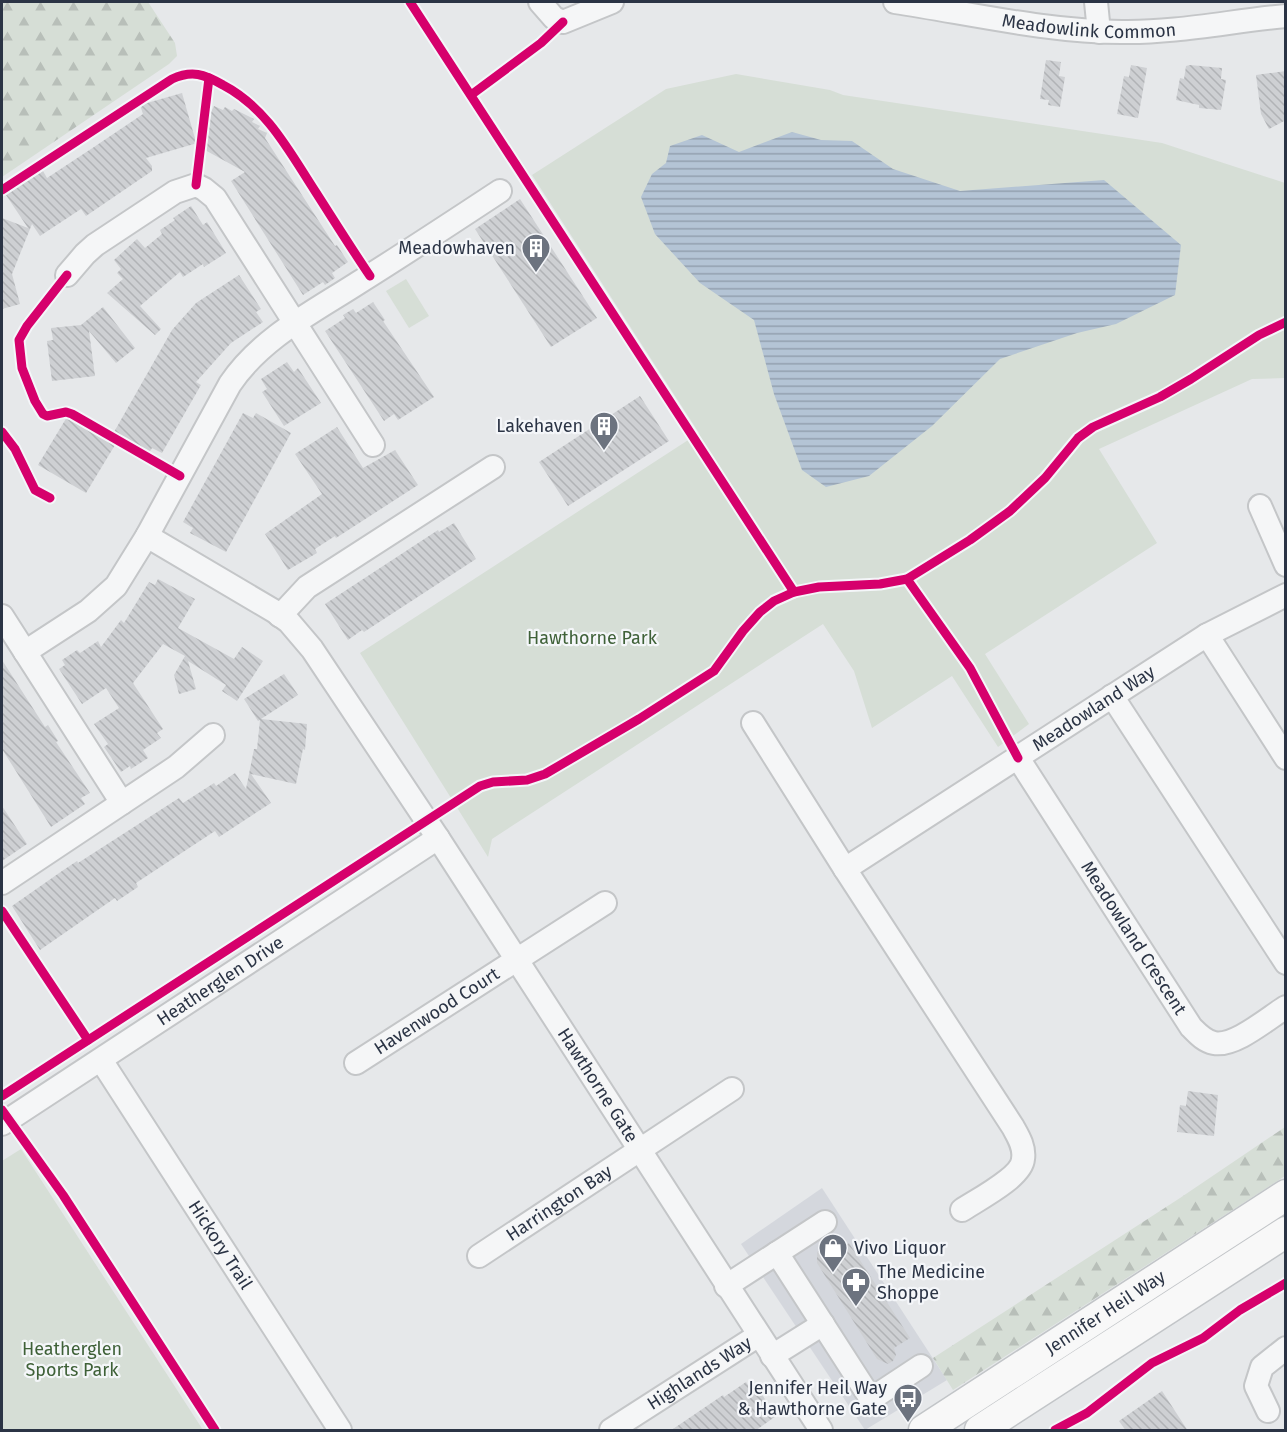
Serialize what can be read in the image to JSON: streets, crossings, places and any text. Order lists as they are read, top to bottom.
{
  "streets": {
    "main road": ["Jennifer Heil Way"],
    "street": [
      "Meadowlink Common",
      "Meadowland Way",
      "Meadowland Crescent",
      "Heatherglen Drive",
      "Havenwood Court",
      "Hawthorne Gate",
      "Harrington Bay",
      "Hickory Trail",
      "Highlands Way"
    ]
  },
  "crossings": [
    ["Meadowland Way", "Meadowland Crescent"],
    ["Heatherglen Drive", "Hawthorne Gate"],
    ["Heatherglen Drive", "Hickory Trail"],
    ["Havenwood Court", "Hawthorne Gate"],
    ["Hawthorne Gate", "Harrington Bay"],
    ["Hawthorne Gate", "Highlands Way"]
  ],
  "parks": ["Hawthorne Park", "Heatherglen Sports Park"],
  "places": {
    "building": ["Meadowhaven", "Lakehaven"],
    "shop": ["Vivo Liquor"],
    "pharmacy": ["The Medicine Shoppe"],
    "bus stop": ["Jennifer Heil Way & Hawthorne Gate"]
  }
}
